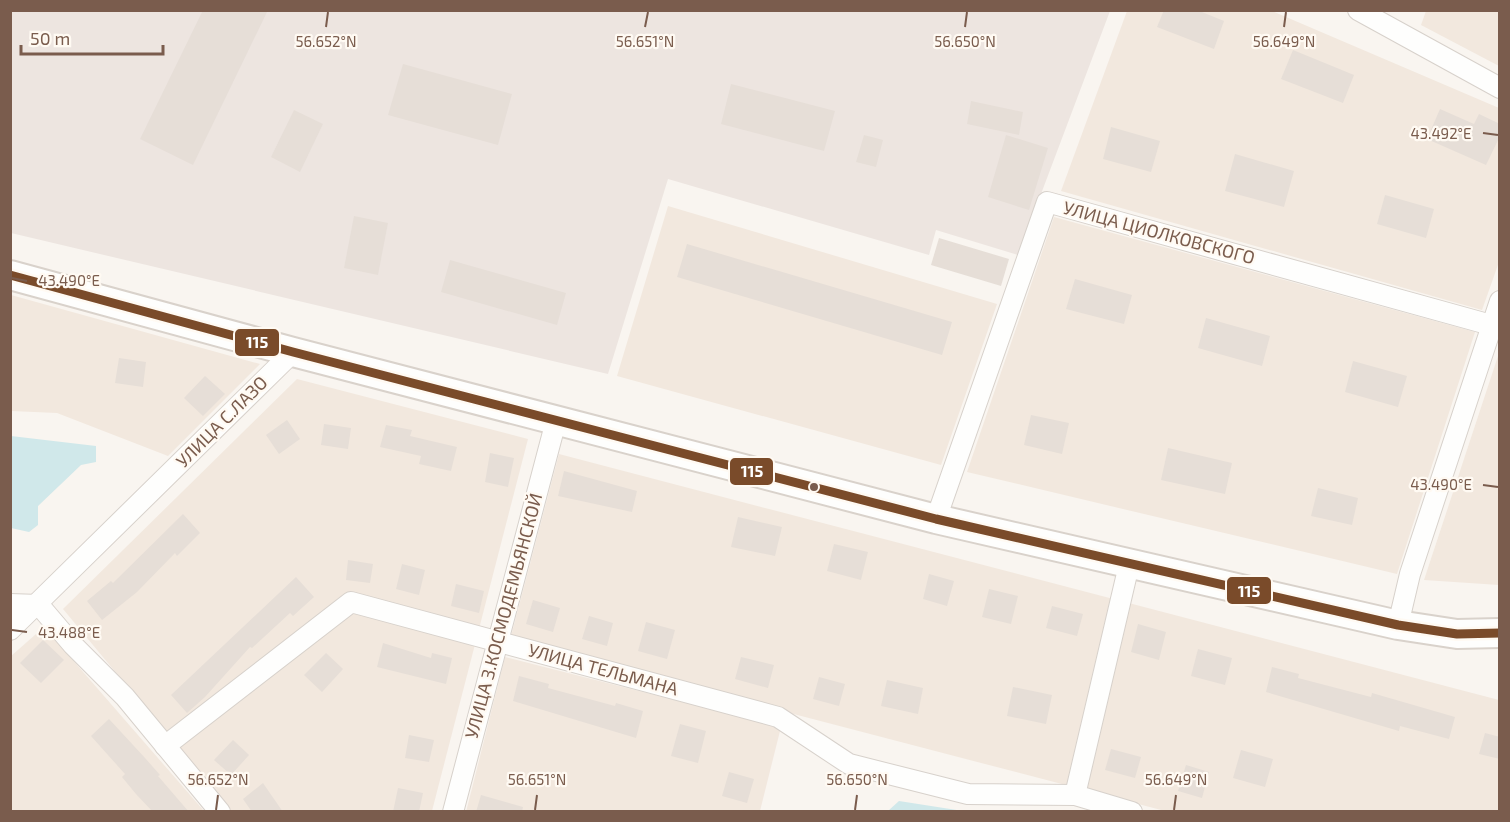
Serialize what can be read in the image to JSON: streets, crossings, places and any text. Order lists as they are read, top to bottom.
{
  "streets": {
    "street": [
      "УЛИЦА ЦИОЛКОВСКОГО",
      "УЛИЦА С.ЛАЗО",
      "УЛИЦА З.КОСМОДЕМЬЯНСКОЙ",
      "УЛИЦА ТЕЛЬМАНА"
    ]
  },
  "crossings": [
    ["УЛИЦА З.КОСМОДЕМЬЯНСКОЙ", "УЛИЦА ТЕЛЬМАНА"]
  ],
  "lines": ["transit line 115"],
  "scale_bar": "50 m",
  "coordinates": [
    "56.652°N",
    "56.651°N",
    "56.650°N",
    "56.649°N",
    "43.492°E",
    "43.490°E",
    "43.488°E"
  ]
}
